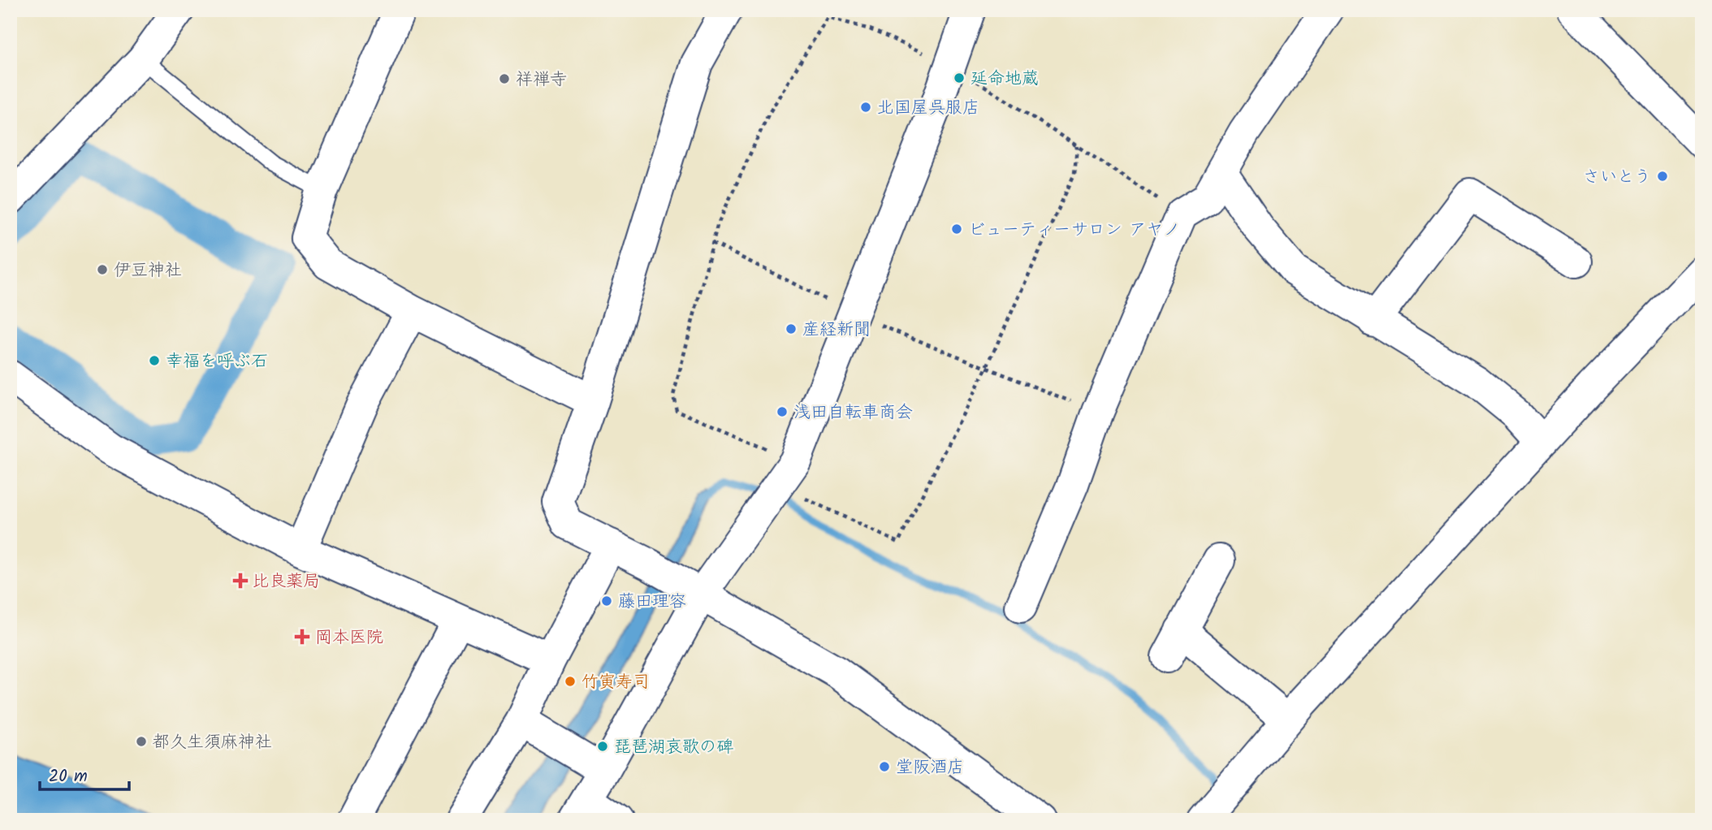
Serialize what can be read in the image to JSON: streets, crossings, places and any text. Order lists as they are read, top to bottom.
{
  "places": {
    "other": [
      "延命地蔵",
      "祥禅寺",
      "北国屋呉服店",
      "さいとう",
      "ビューティーサロン アヤノ",
      "伊豆神社",
      "産経新聞",
      "幸福を呼ぶ石",
      "浅田自転車商会",
      "藤田理容",
      "竹寅寿司",
      "都久生須麻神社",
      "琵琶湖哀歌の碑",
      "堂阪酒店"
    ],
    "health": ["比良薬局", "岡本医院"]
  },
  "scale_bar": "20 m"
}
